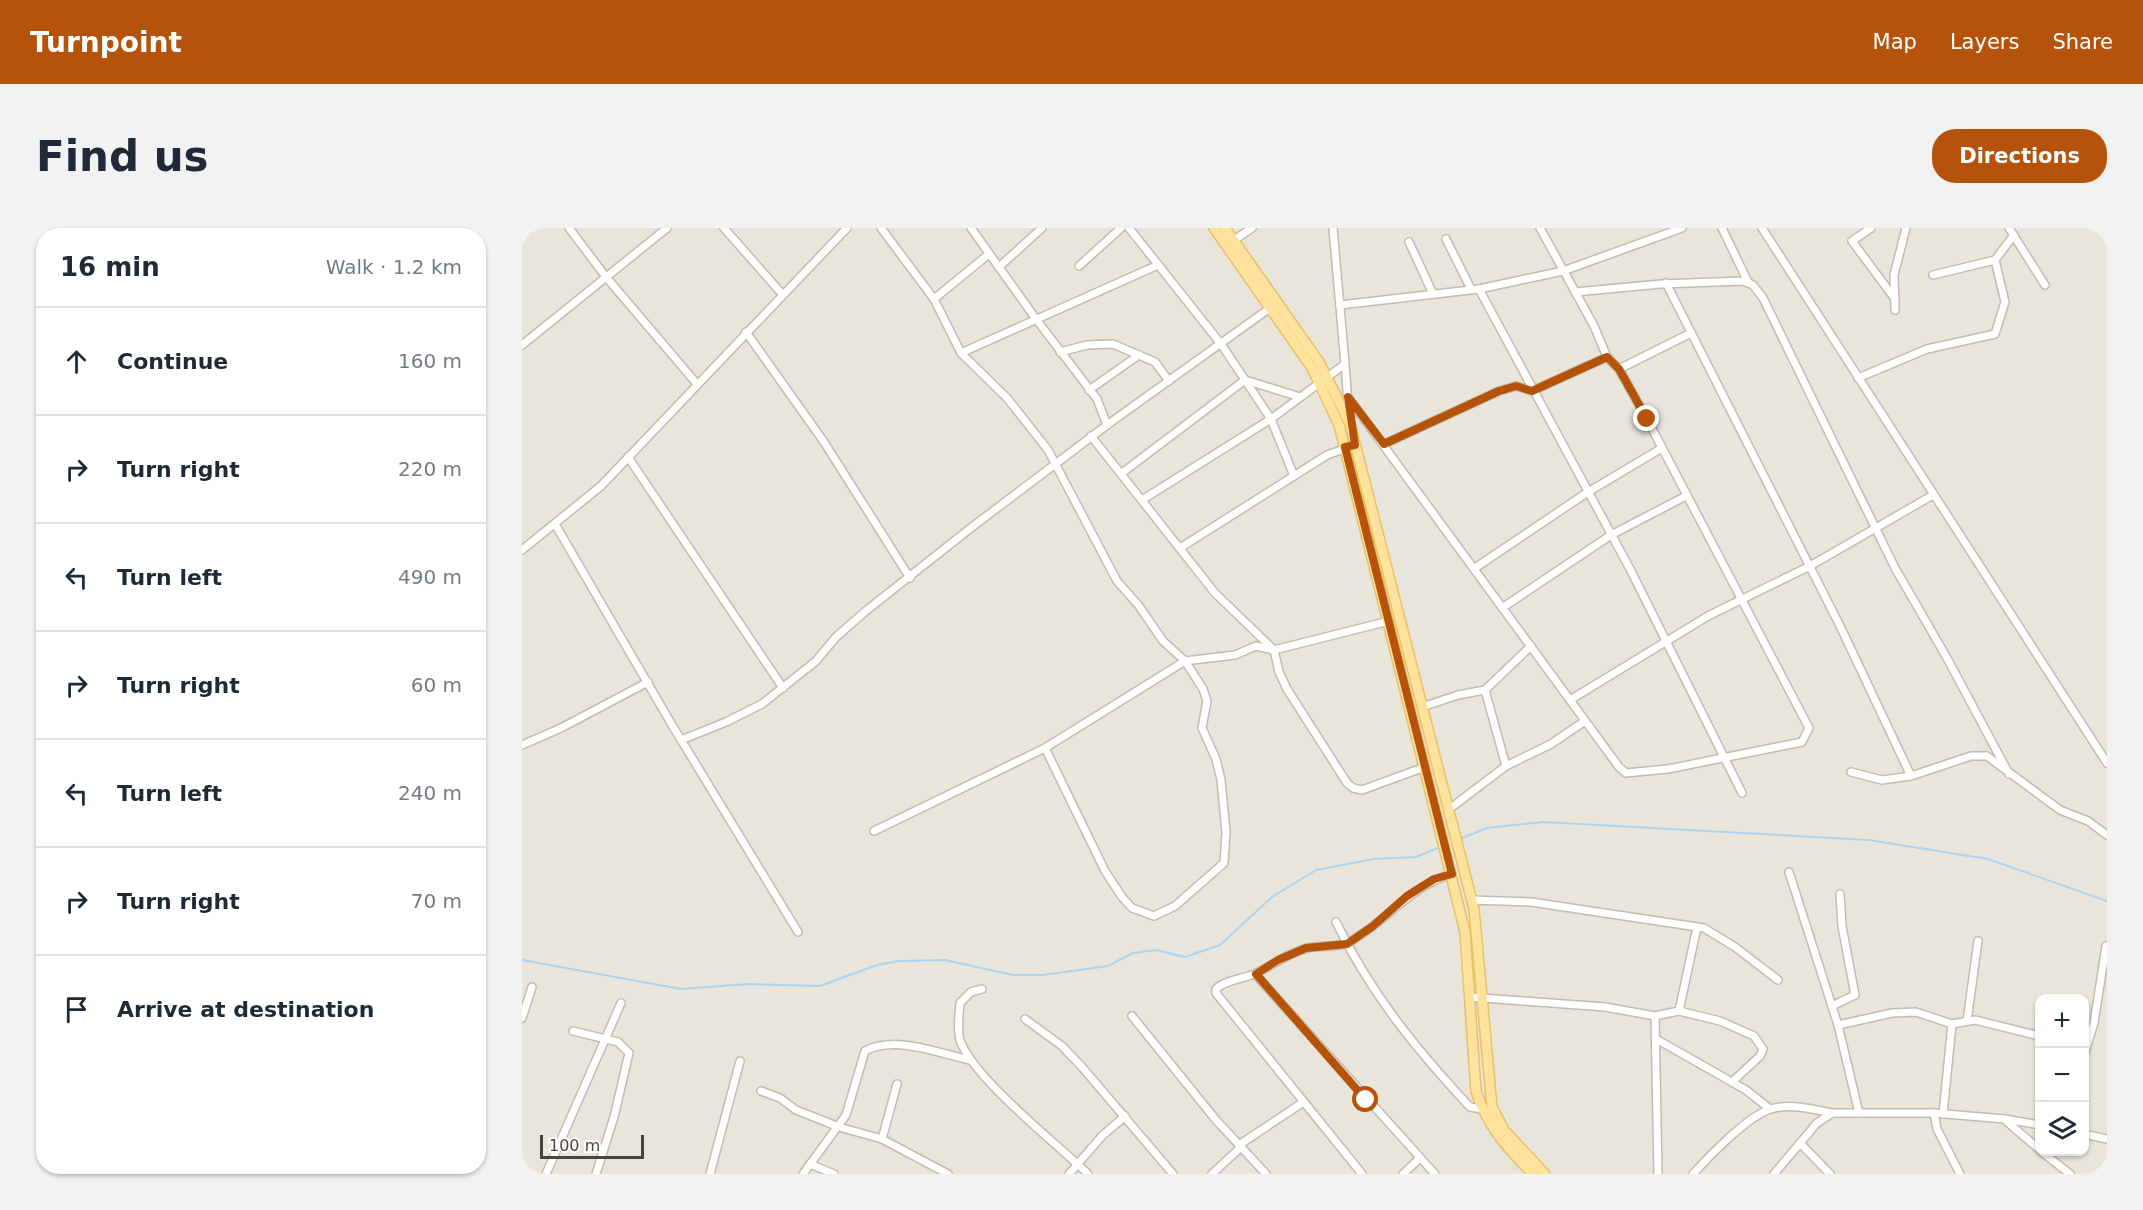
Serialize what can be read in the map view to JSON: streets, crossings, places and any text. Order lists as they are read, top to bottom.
{
  "scale_bar": "100 m",
  "page": {
    "header": "Turnpoint",
    "nav": ["Map", "Layers", "Share"],
    "buttons": "Directions",
    "title": "Find us",
    "heading": ["16 min", "Walk · 1.2 km"],
    "list": [
      ["Continue", "160 m"],
      ["Turn right", "220 m"],
      ["Turn left", "490 m"],
      ["Turn right", "60 m"],
      ["Turn left", "240 m"],
      ["Turn right", "70 m"],
      "Arrive at destination"
    ],
    "map_buttons": ["+", "−"],
    "scale": "100 m"
  }
}
